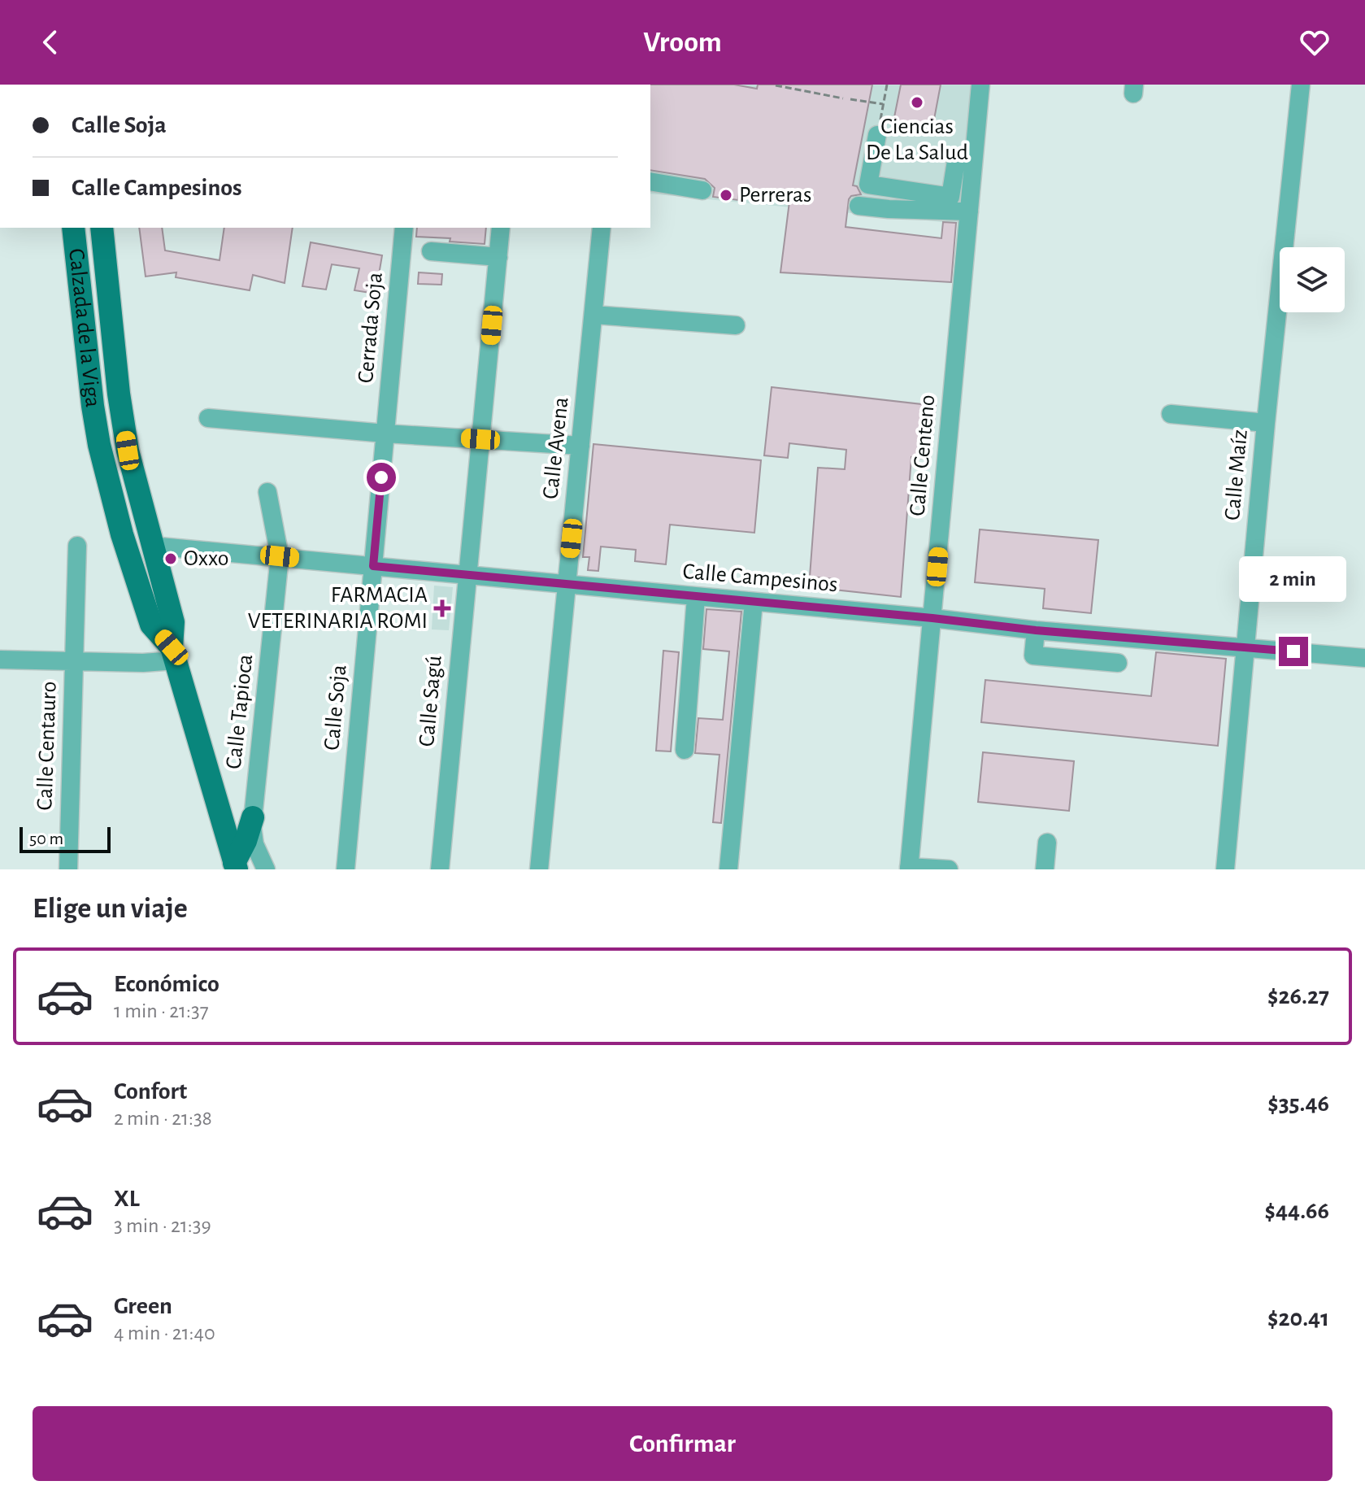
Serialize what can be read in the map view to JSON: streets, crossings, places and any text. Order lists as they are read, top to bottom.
{
  "streets": {
    "main road": ["Calzada de la Viga"],
    "street": [
      "Cerrada Soja",
      "Calle Avena",
      "Calle Centeno",
      "Calle Maíz",
      "Calle Campesinos",
      "Calle Sagú",
      "Calle Soja",
      "Calle Tapioca",
      "Calle Centauro"
    ]
  },
  "crossings": [
    ["Calzada de la Viga", "Calle Campesinos"],
    ["Cerrada Soja", "Calle Soja"],
    ["Calle Avena", "Calle Campesinos"],
    ["Calle Centeno", "Calle Campesinos"],
    ["Calle Maíz", "Calle Campesinos"],
    ["Calle Campesinos", "Calle Sagú"],
    ["Calle Campesinos", "Calle Soja"],
    ["Calle Campesinos", "Calle Tapioca"]
  ],
  "places": {
    "other": ["Ciencias De La Salud", "Perreras", "Oxxo"],
    "health": ["FARMACIA VETERINARIA ROMI"]
  },
  "scale_bar": "50 m",
  "page": {
    "header": "Vroom",
    "banner": ["Calle Soja", "Calle Campesinos"],
    "bubble": "2 min",
    "scale": "50 m",
    "heading": "Elige un viaje",
    "list": [
      {
        "name": "Económico",
        "note": "1 min · 21:37",
        "value": "$26.27"
      },
      {
        "name": "Confort",
        "note": "2 min · 21:38",
        "value": "$35.46"
      },
      {
        "name": "XL",
        "note": "3 min · 21:39",
        "value": "$44.66"
      },
      {
        "name": "Green",
        "note": "4 min · 21:40",
        "value": "$20.41"
      }
    ],
    "buttons": "Confirmar"
  }
}
